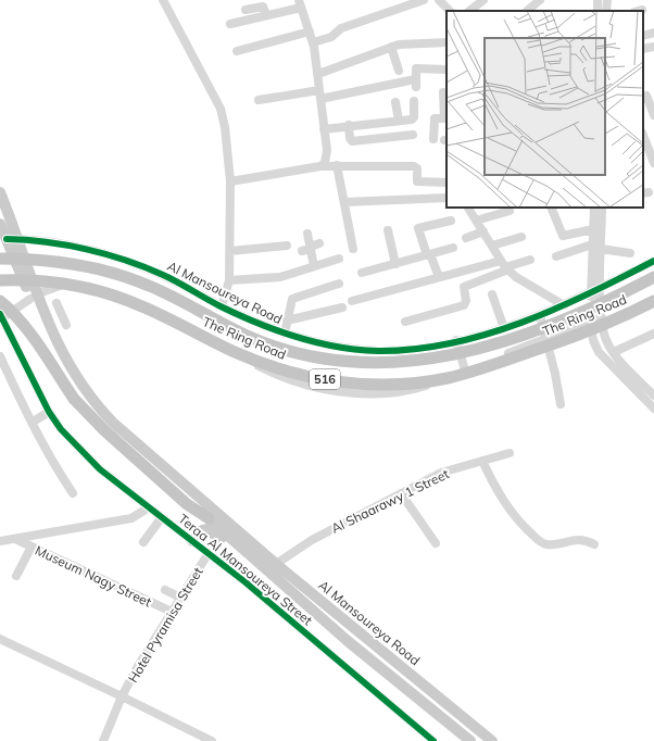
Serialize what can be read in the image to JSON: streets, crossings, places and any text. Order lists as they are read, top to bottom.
{
  "streets": {
    "highway": ["The Ring Road", "516"],
    "main road": ["Al Mansoureya Road"],
    "street": [
      "Al Shaarawy 1 Street",
      "Teraa Al Mansoureya Street",
      "Museum Nagy Street",
      "Hotel Pyramisa Street"
    ]
  },
  "crossings": [
    ["Al Mansoureya Road", "Al Shaarawy 1 Street"],
    ["Teraa Al Mansoureya Street", "Hotel Pyramisa Street"],
    ["Museum Nagy Street", "Hotel Pyramisa Street"]
  ]
}
